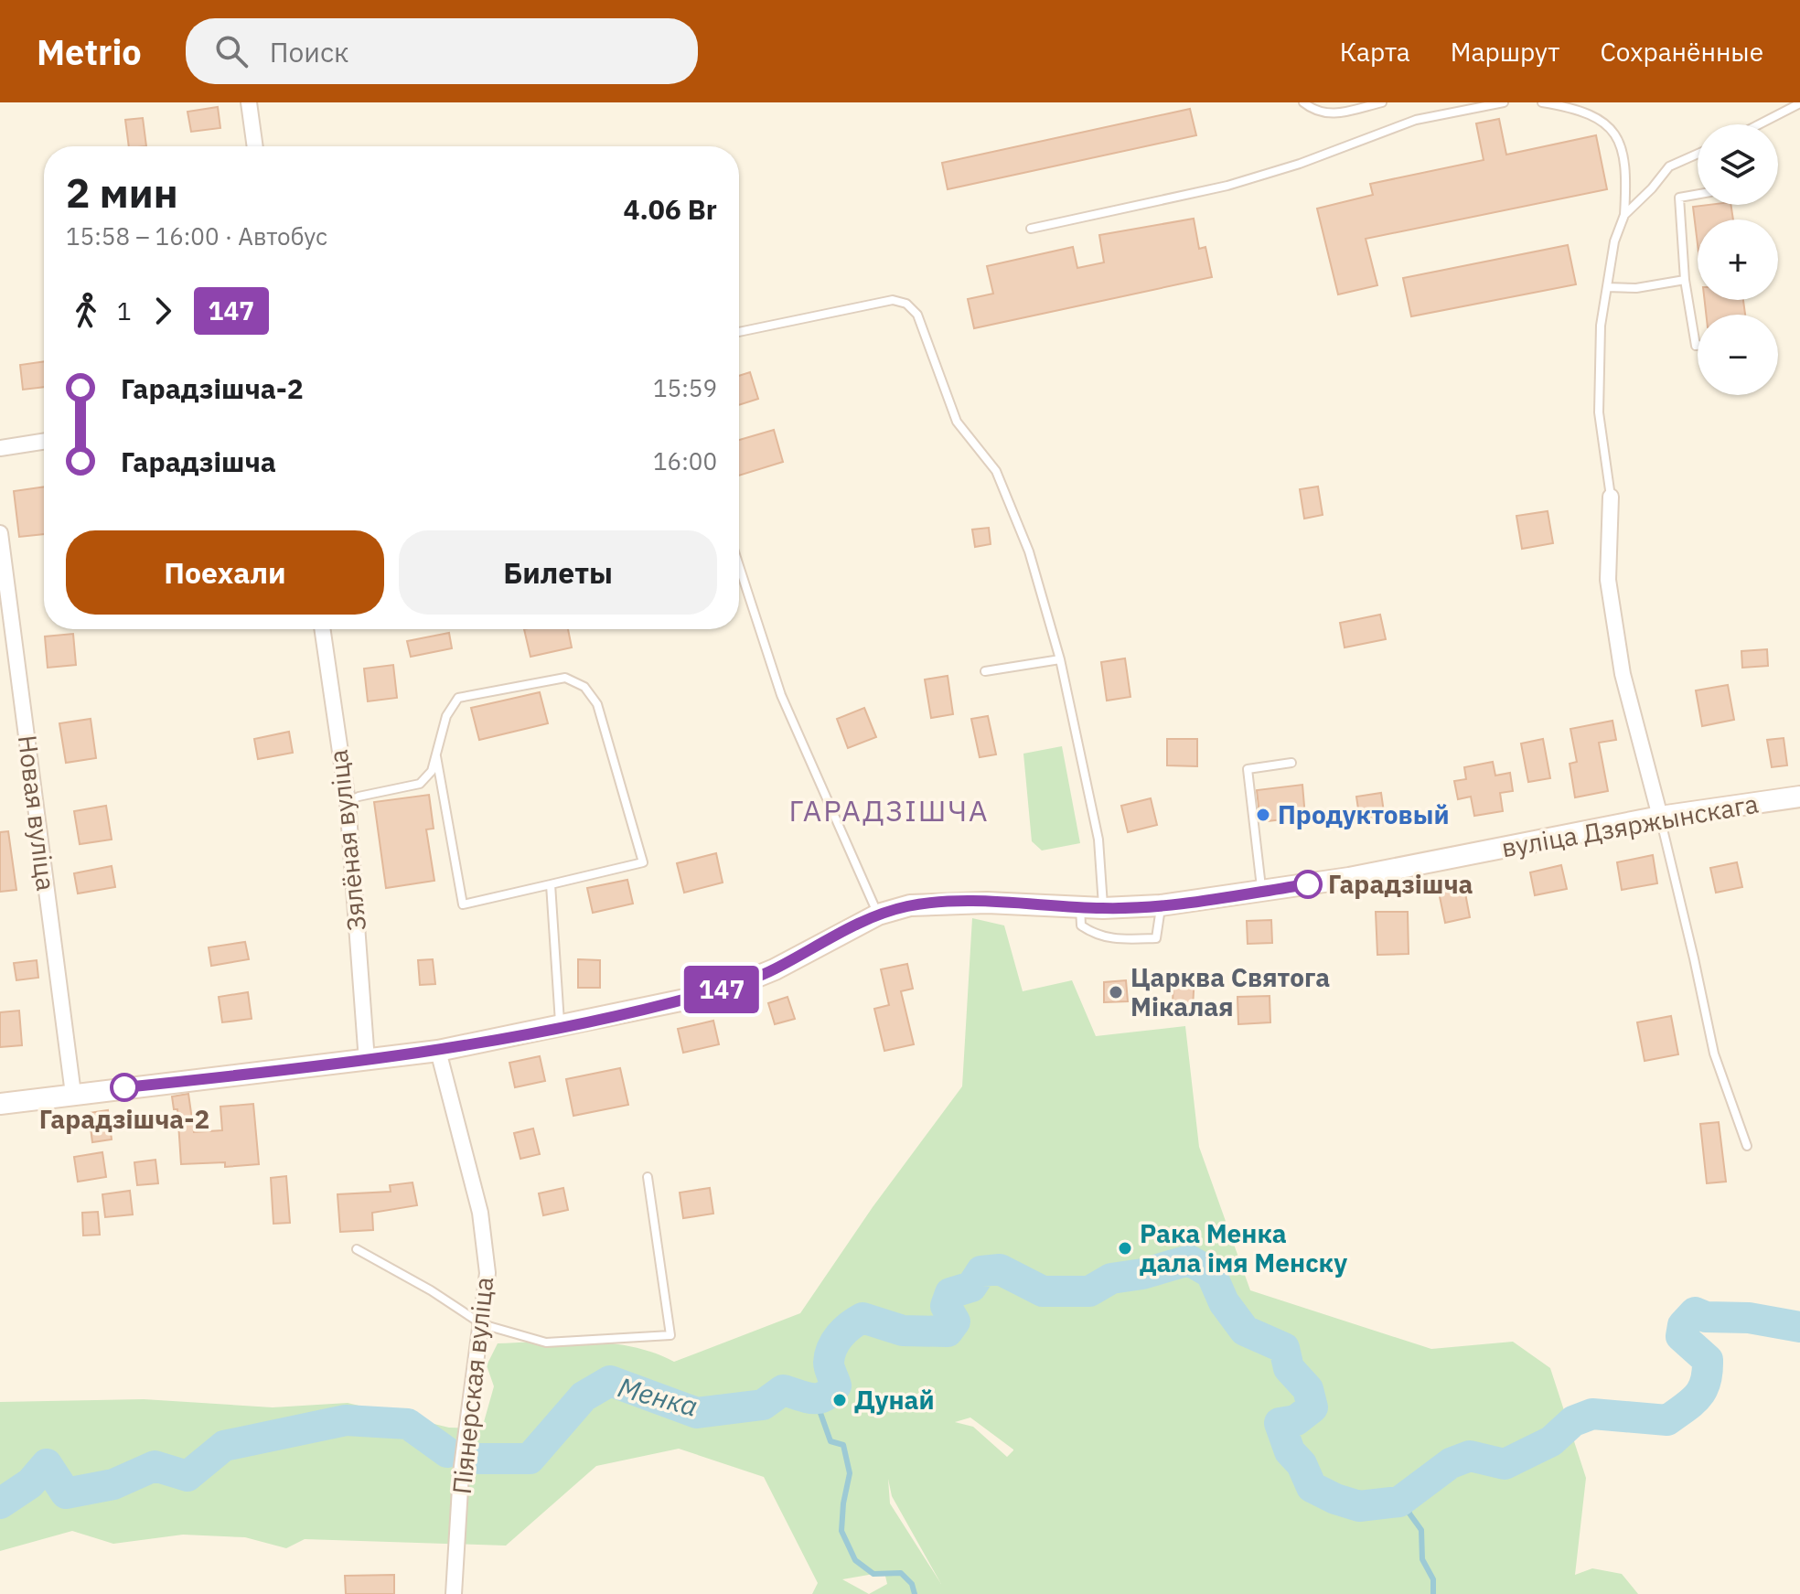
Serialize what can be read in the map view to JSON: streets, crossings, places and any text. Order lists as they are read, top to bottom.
{
  "streets": {
    "street": [
      "Новая вуліца",
      "вуліца Дзяржынскага",
      "Зялёная вуліца",
      "Піянерская вуліца"
    ]
  },
  "crossings": [
    ["Новая вуліца", "вуліца Дзяржынскага"],
    ["вуліца Дзяржынскага", "Зялёная вуліца"],
    ["вуліца Дзяржынскага", "Піянерская вуліца"]
  ],
  "districts": ["ГАРАДЗІШЧА"],
  "water": ["Менка"],
  "places": [
    "Продуктовый",
    "Гарадзішча",
    "Царква Святога Мікалая",
    "Гарадзішча-2",
    "Рака Менка дала імя Менску",
    "Дунай"
  ],
  "lines": ["bus line 147"],
  "page": {
    "header": "Metrio",
    "search": "Поиск",
    "nav": ["Карта", "Маршрут", "Сохранённые"],
    "on_map": "147",
    "map_buttons": ["+", "−"],
    "heading": ["2 мин", "15:58 – 16:00 · Автобус", "4.06 Br"],
    "legs": ["1", "147"],
    "list": [
      {
        "name": "Гарадзішча-2",
        "value": "15:59"
      },
      {
        "name": "Гарадзішча",
        "value": "16:00"
      }
    ],
    "buttons": ["Поехали", "Билеты"]
  }
}
